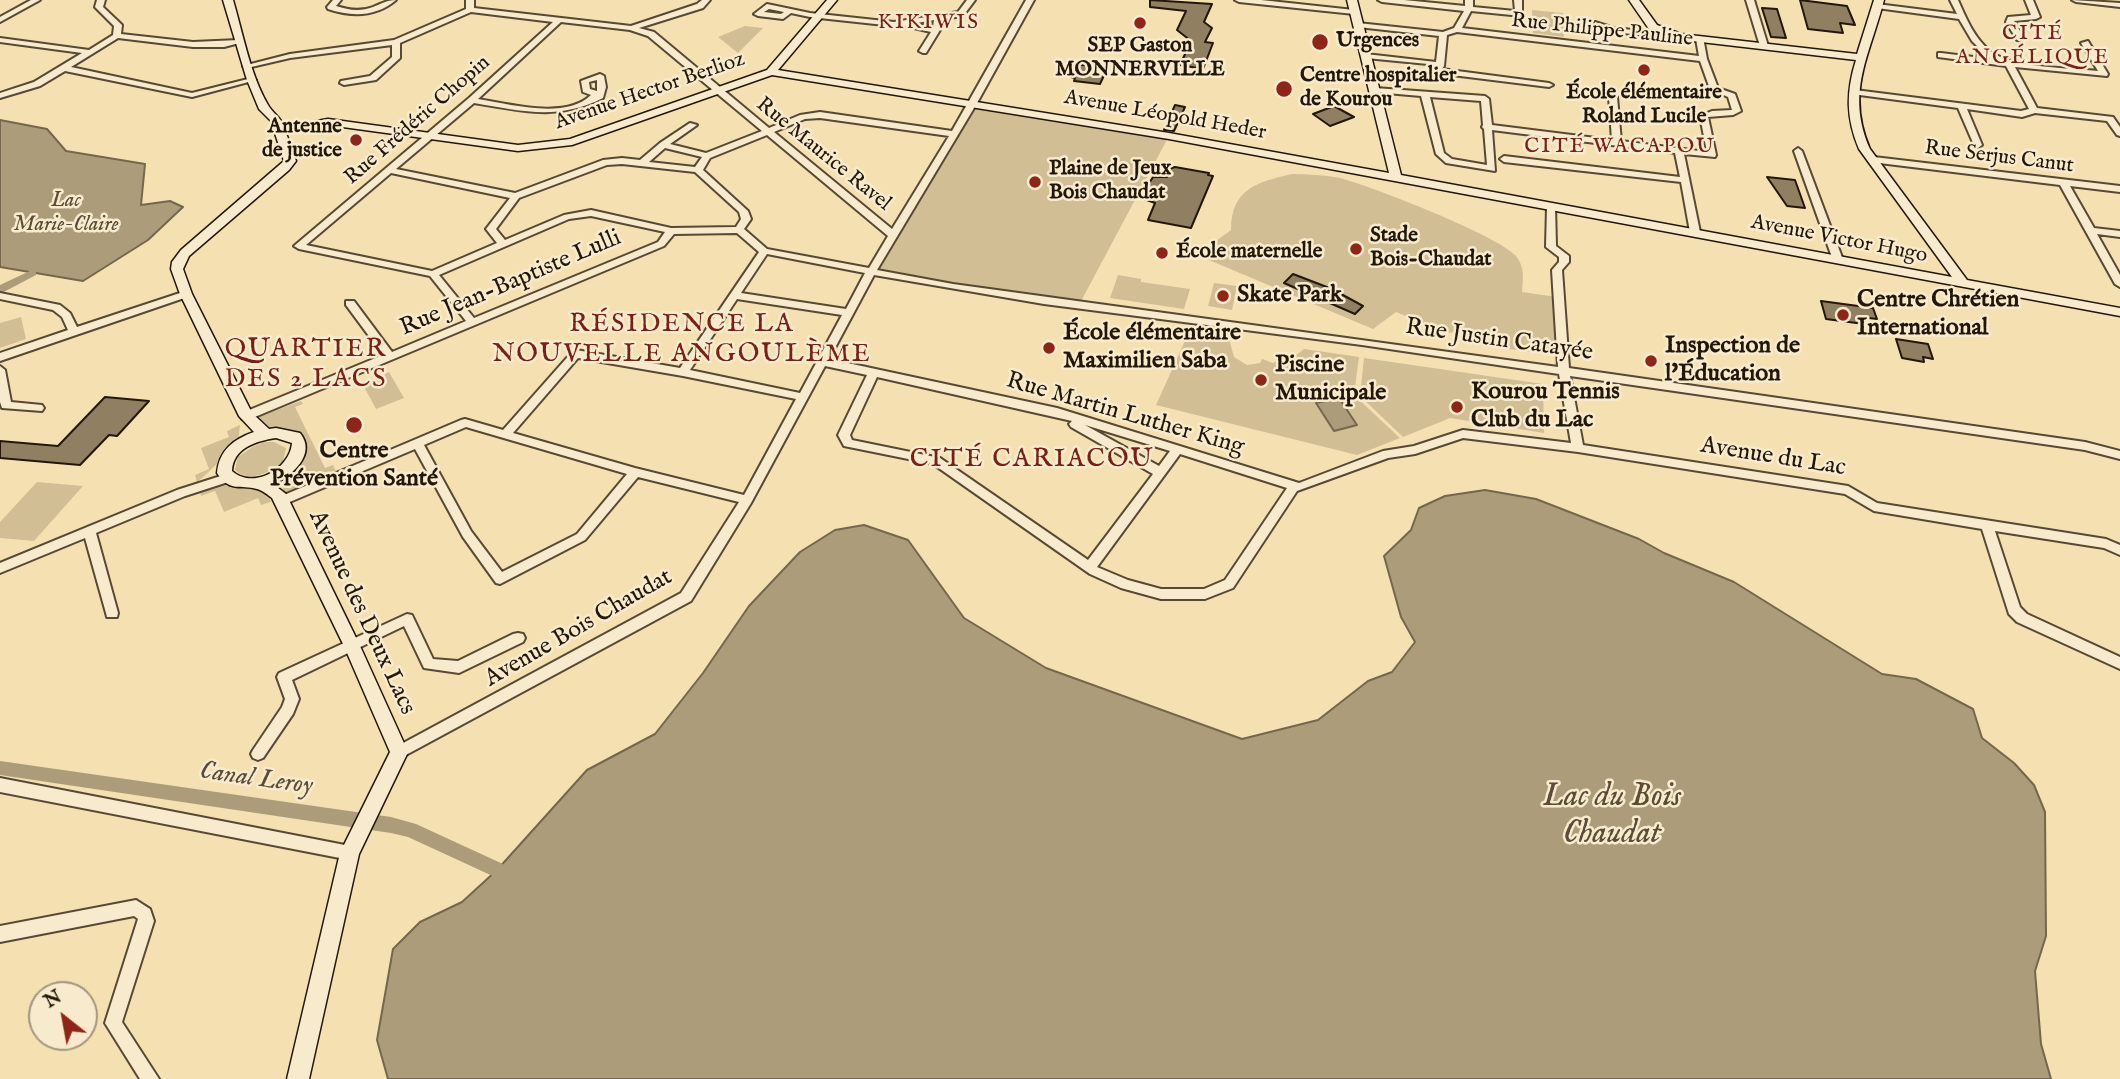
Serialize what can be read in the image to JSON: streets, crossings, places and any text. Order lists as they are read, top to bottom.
{
  "streets": {
    "street": [
      "Rue Philippe Pauline",
      "Avenue Hector Berlioz",
      "Avenue Léopold Heder",
      "Rue Frédéric Chopin",
      "Rue Maurice Ravel",
      "Rue Serjus Canut",
      "Avenue Victor Hugo",
      "Rue Jean-Baptiste Lulli",
      "Rue Justin Catayée",
      "Rue Martin Luther King",
      "Avenue du Lac",
      "Avenue des Deux Lacs",
      "Avenue Bois Chaudat"
    ]
  },
  "crossings": [
    ["Avenue Hector Berlioz", "Avenue Léopold Heder"],
    ["Avenue Hector Berlioz", "Rue Frédéric Chopin"],
    ["Avenue Hector Berlioz", "Rue Maurice Ravel"],
    ["Avenue Léopold Heder", "Avenue Victor Hugo"],
    ["Avenue Léopold Heder", "Avenue Bois Chaudat"],
    ["Rue Maurice Ravel", "Avenue Bois Chaudat"],
    ["Rue Justin Catayée", "Avenue Bois Chaudat"],
    ["Rue Martin Luther King", "Avenue Bois Chaudat"],
    ["Avenue des Deux Lacs", "Avenue Bois Chaudat"]
  ],
  "districts": [
    "KIKIWIS",
    "CITÉ ANGÉLIQUE",
    "CITÉ WACAPOU",
    "RÉSIDENCE LA NOUVELLE ANGOULÈME",
    "QUARTIER DES 2 LACS",
    "CITÉ CARIACOU"
  ],
  "water": ["Lac Marie-Claire", "Canal Leroy", "Lac du Bois Chaudat"],
  "places": [
    "SEP Gaston MONNERVILLE",
    "Urgences",
    "École élémentaire Roland Lucile",
    "Centre hospitalier de Kourou",
    "Antenne de justice",
    "Plaine de Jeux Bois Chaudat",
    "Stade Bois-Chaudat",
    "École maternelle",
    "Skate Park",
    "Centre Chrétien International",
    "École élémentaire Maximilien Saba",
    "Inspection de l'Éducation",
    "Piscine Municipale",
    "Kourou Tennis Club du Lac",
    "Centre Prévention Santé"
  ],
  "north": "top left"
}
